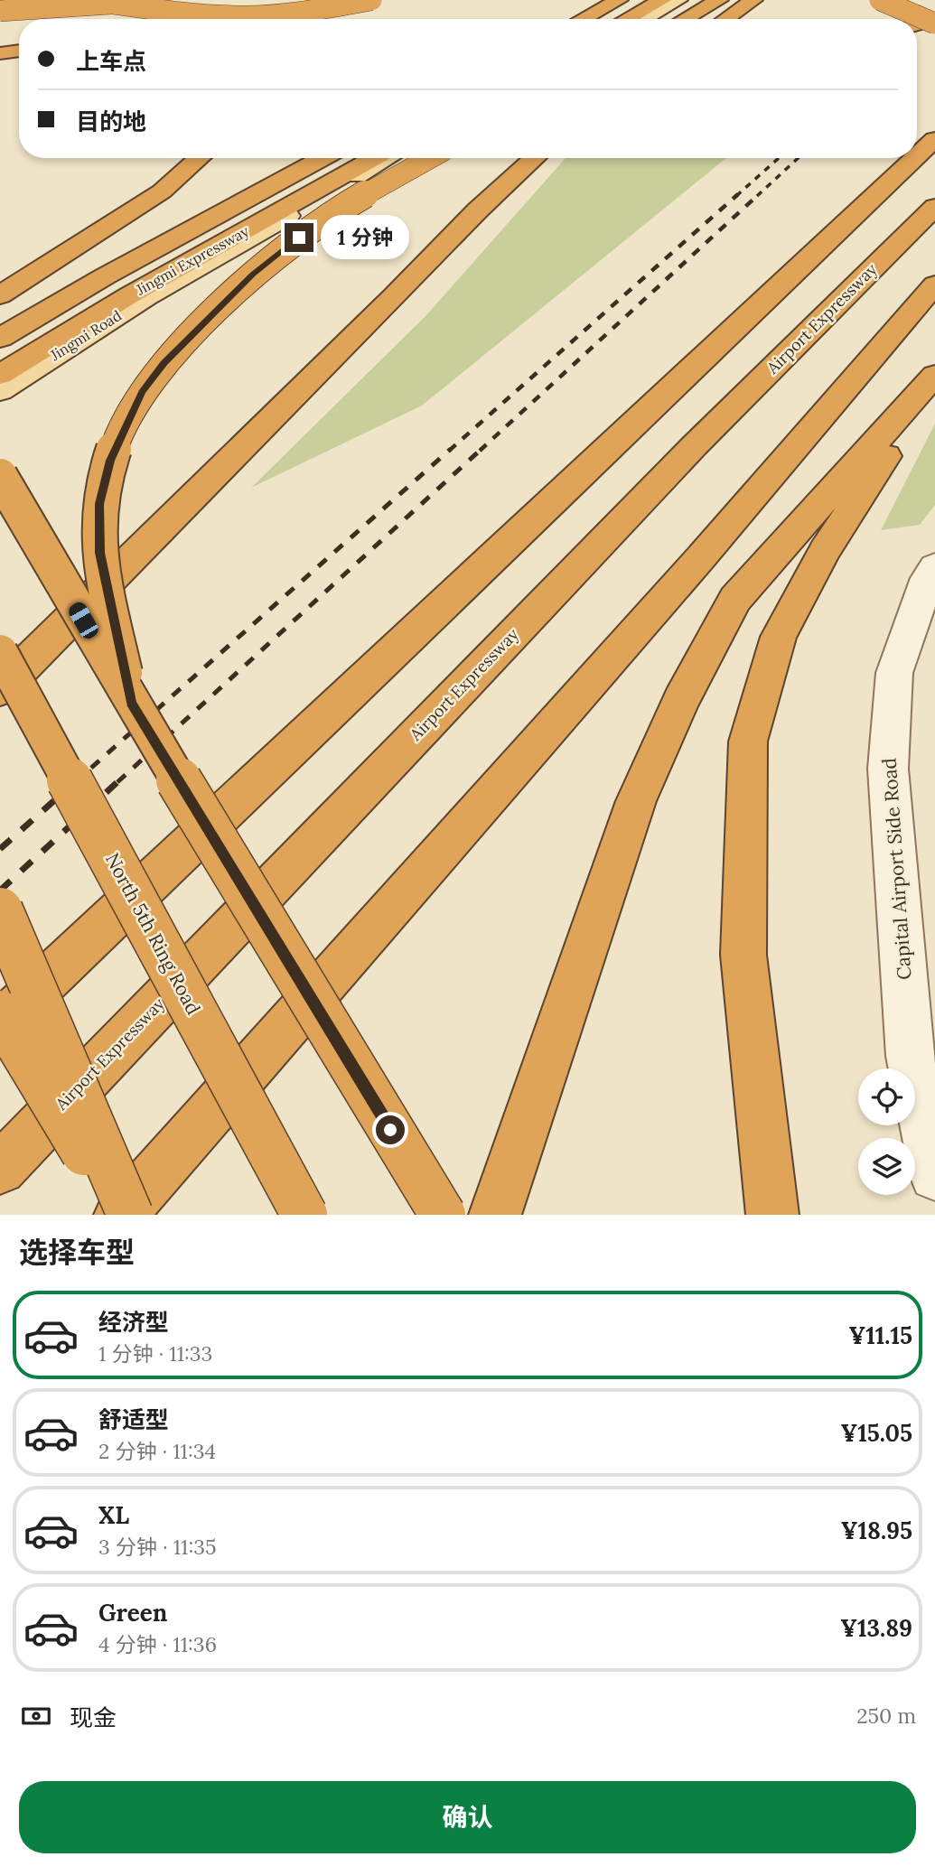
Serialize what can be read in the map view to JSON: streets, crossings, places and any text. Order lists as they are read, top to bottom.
{
  "streets": {
    "highway": ["Jingmi Expressway", "Airport Expressway", "North 5th Ring Road"],
    "main road": ["Jingmi Road"],
    "street": ["Capital Airport Side Road"]
  },
  "page": {
    "banner": ["上车点", "目的地"],
    "bubble": "1 分钟",
    "heading": "选择车型",
    "list": [
      {
        "name": "经济型",
        "note": "1 分钟 · 11:33",
        "value": "¥11.15"
      },
      {
        "name": "舒适型",
        "note": "2 分钟 · 11:34",
        "value": "¥15.05"
      },
      {
        "name": "XL",
        "note": "3 分钟 · 11:35",
        "value": "¥18.95"
      },
      {
        "name": "Green",
        "note": "4 分钟 · 11:36",
        "value": "¥13.89"
      }
    ],
    "pay": ["现金", "250 m"],
    "buttons": "确认"
  }
}
